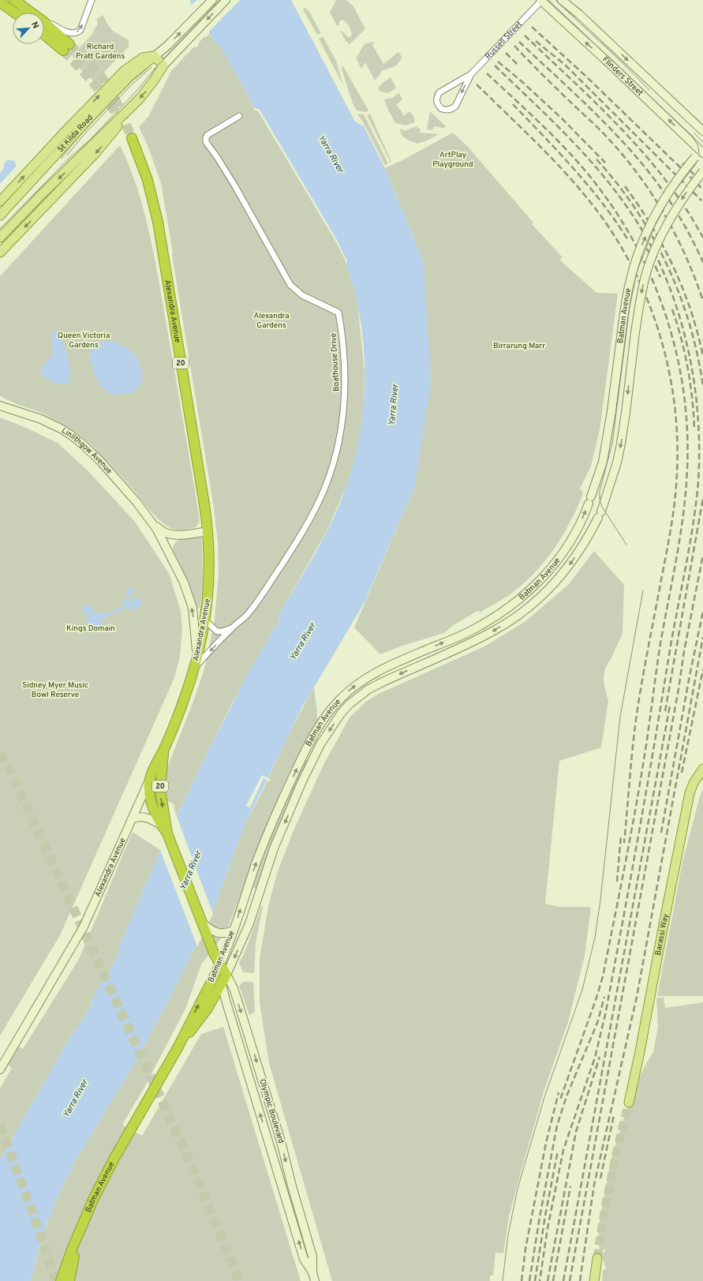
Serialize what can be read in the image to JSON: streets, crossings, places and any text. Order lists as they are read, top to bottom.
{
  "streets": {
    "highway": [
      "Alexandra Avenue",
      "Batman Avenue",
      "20",
      "Olympic Boulevard"
    ],
    "main road": ["St Kilda Road", "Barassi Way"],
    "street": [
      "Russell Street",
      "Flinders Street",
      "Boathouse Drive",
      "Linlithgow Avenue"
    ]
  },
  "crossings": [
    ["Russell Street", "Flinders Street"],
    ["Flinders Street", "Batman Avenue"],
    ["Alexandra Avenue", "Boathouse Drive"],
    ["Alexandra Avenue", "Linlithgow Avenue"],
    ["Alexandra Avenue", "Olympic Boulevard"],
    ["Batman Avenue", "Olympic Boulevard"]
  ],
  "one_way": ["St Kilda Road"],
  "water": ["Yarra River"],
  "parks": [
    "Richard Pratt Gardens",
    "ArtPlay Playground",
    "Alexandra Gardens",
    "Queen Victoria Gardens",
    "Birrarung Marr",
    "Kings Domain",
    "Sidney Myer Music Bowl Reserve"
  ],
  "north": "top right"
}
